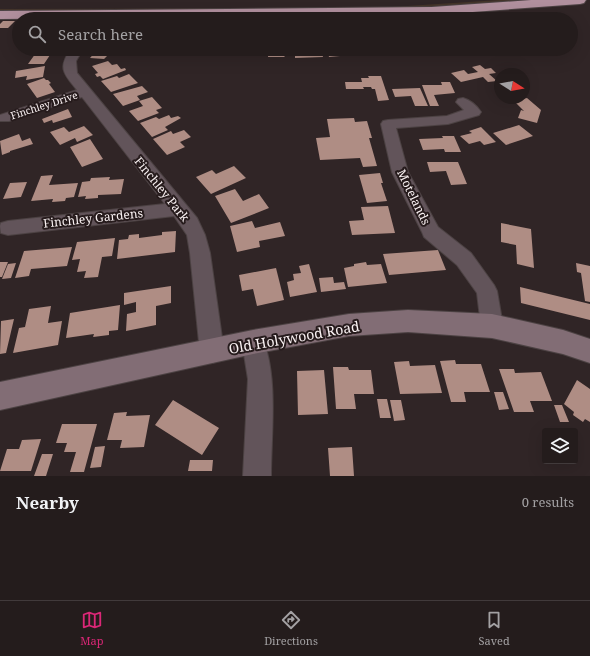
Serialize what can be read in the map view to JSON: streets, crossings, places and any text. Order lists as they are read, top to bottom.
{
  "streets": {
    "street": [
      "Finchley Drive",
      "Finchley Park",
      "Motelands",
      "Finchley Gardens",
      "Old Holywood Road"
    ]
  },
  "crossings": [
    ["Finchley Drive", "Finchley Park"],
    ["Finchley Park", "Finchley Gardens"],
    ["Finchley Park", "Old Holywood Road"],
    ["Motelands", "Old Holywood Road"]
  ],
  "north": "right",
  "page": {
    "search": "Search here",
    "heading": ["Nearby", "0 results"],
    "nav": ["Map", "Directions", "Saved"]
  }
}
